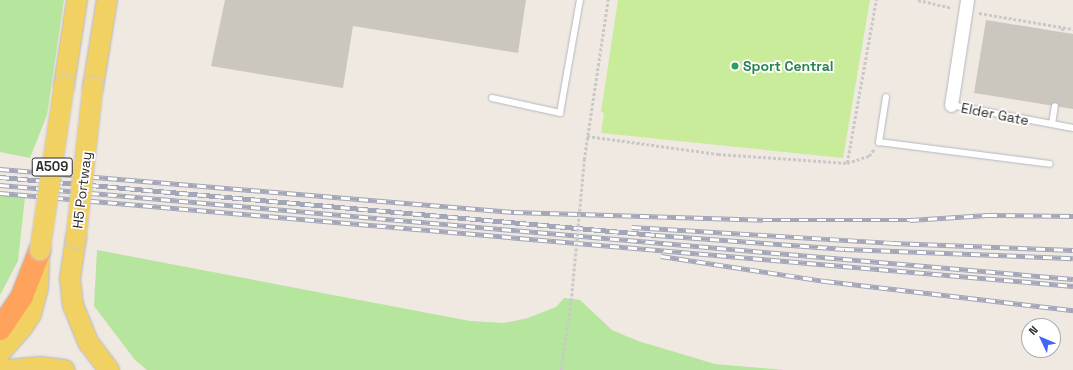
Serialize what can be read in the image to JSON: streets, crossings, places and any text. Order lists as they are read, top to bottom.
{
  "streets": {
    "main road": ["A509", "H5 Portway"],
    "street": ["Elder Gate"]
  },
  "places": ["Sport Central"],
  "north": "top left"
}
